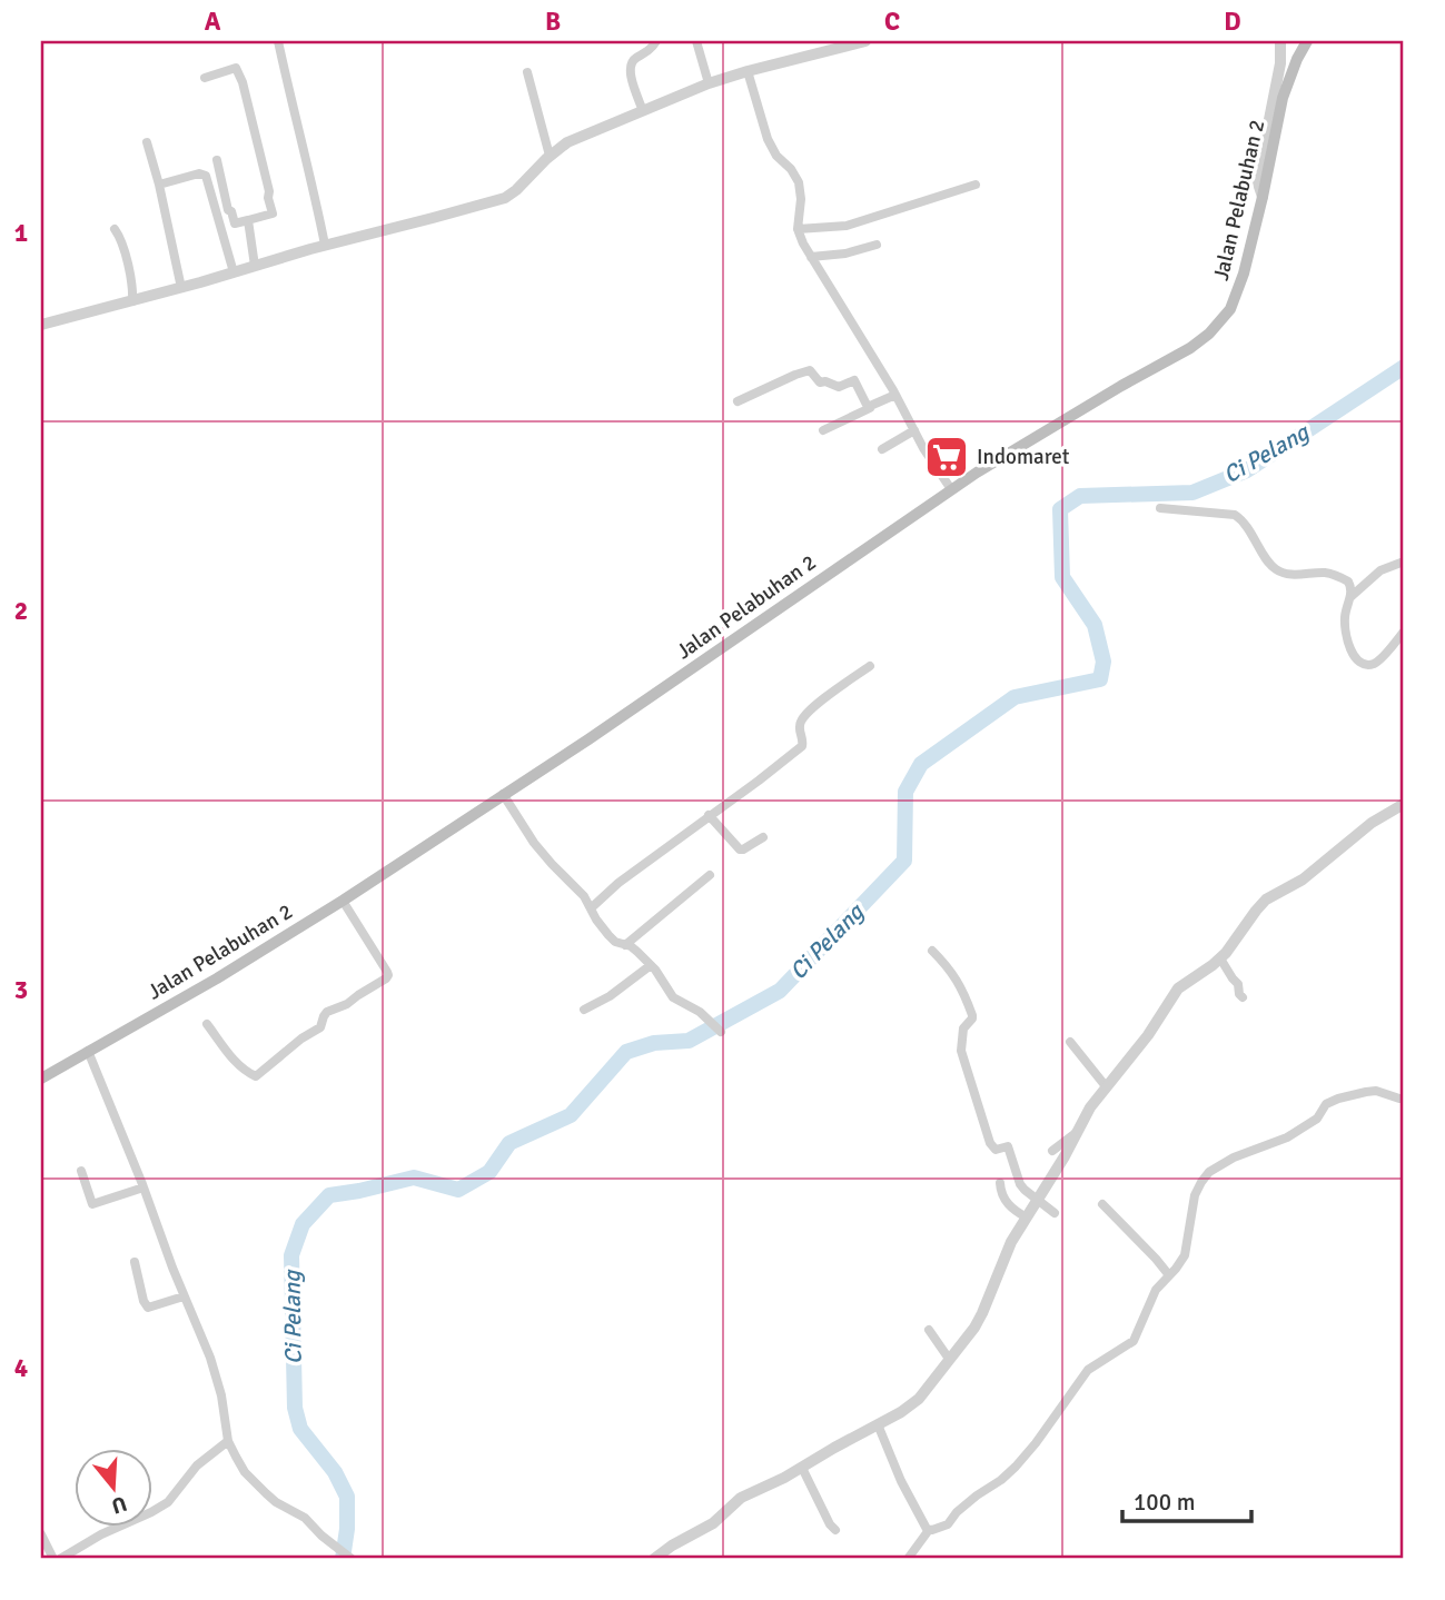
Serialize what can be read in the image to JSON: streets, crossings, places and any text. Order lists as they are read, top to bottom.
{
  "streets": {
    "main road": ["Jalan Pelabuhan 2"]
  },
  "water": ["Ci Pelang"],
  "places": {
    "supermarket": ["Indomaret"]
  },
  "scale_bar": "100 m",
  "north": "bottom",
  "grid": {
    "columns": [
      "A",
      "B",
      "C",
      "D"
    ],
    "rows": [
      "1",
      "2",
      "3",
      "4"
    ]
  }
}
